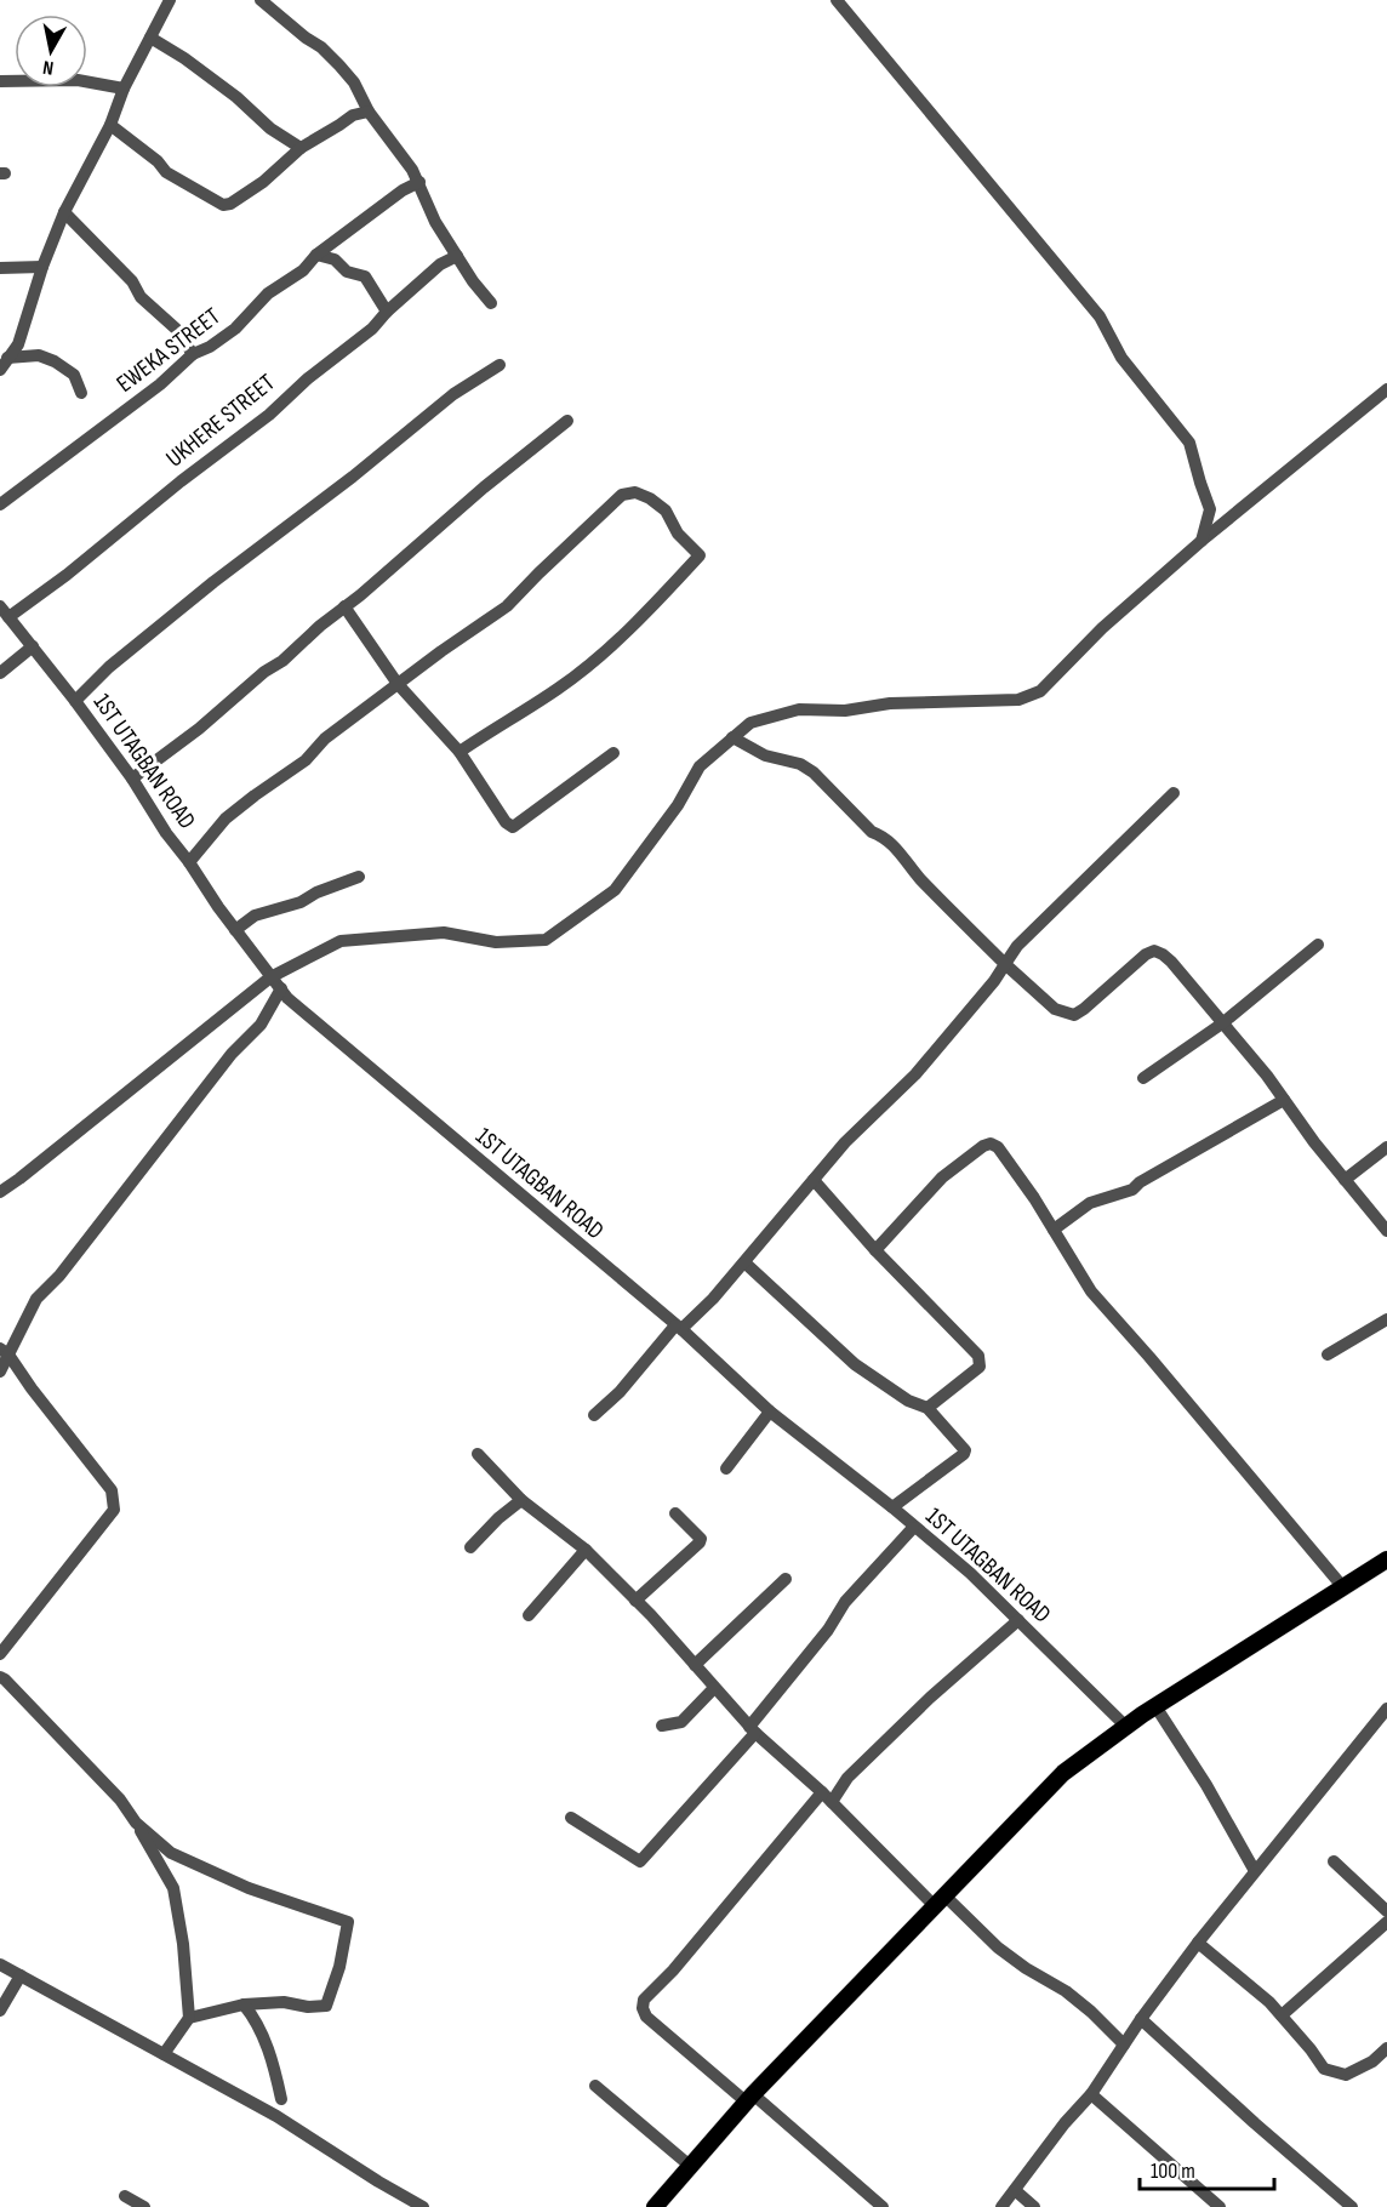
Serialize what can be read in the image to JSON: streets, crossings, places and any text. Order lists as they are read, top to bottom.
{
  "streets": {
    "street": ["EWEKA STREET", "UKHERE STREET", "1ST UTAGBAN ROAD"]
  },
  "crossings": [
    ["UKHERE STREET", "1ST UTAGBAN ROAD"]
  ],
  "scale_bar": "100 m",
  "north": "bottom"
}
